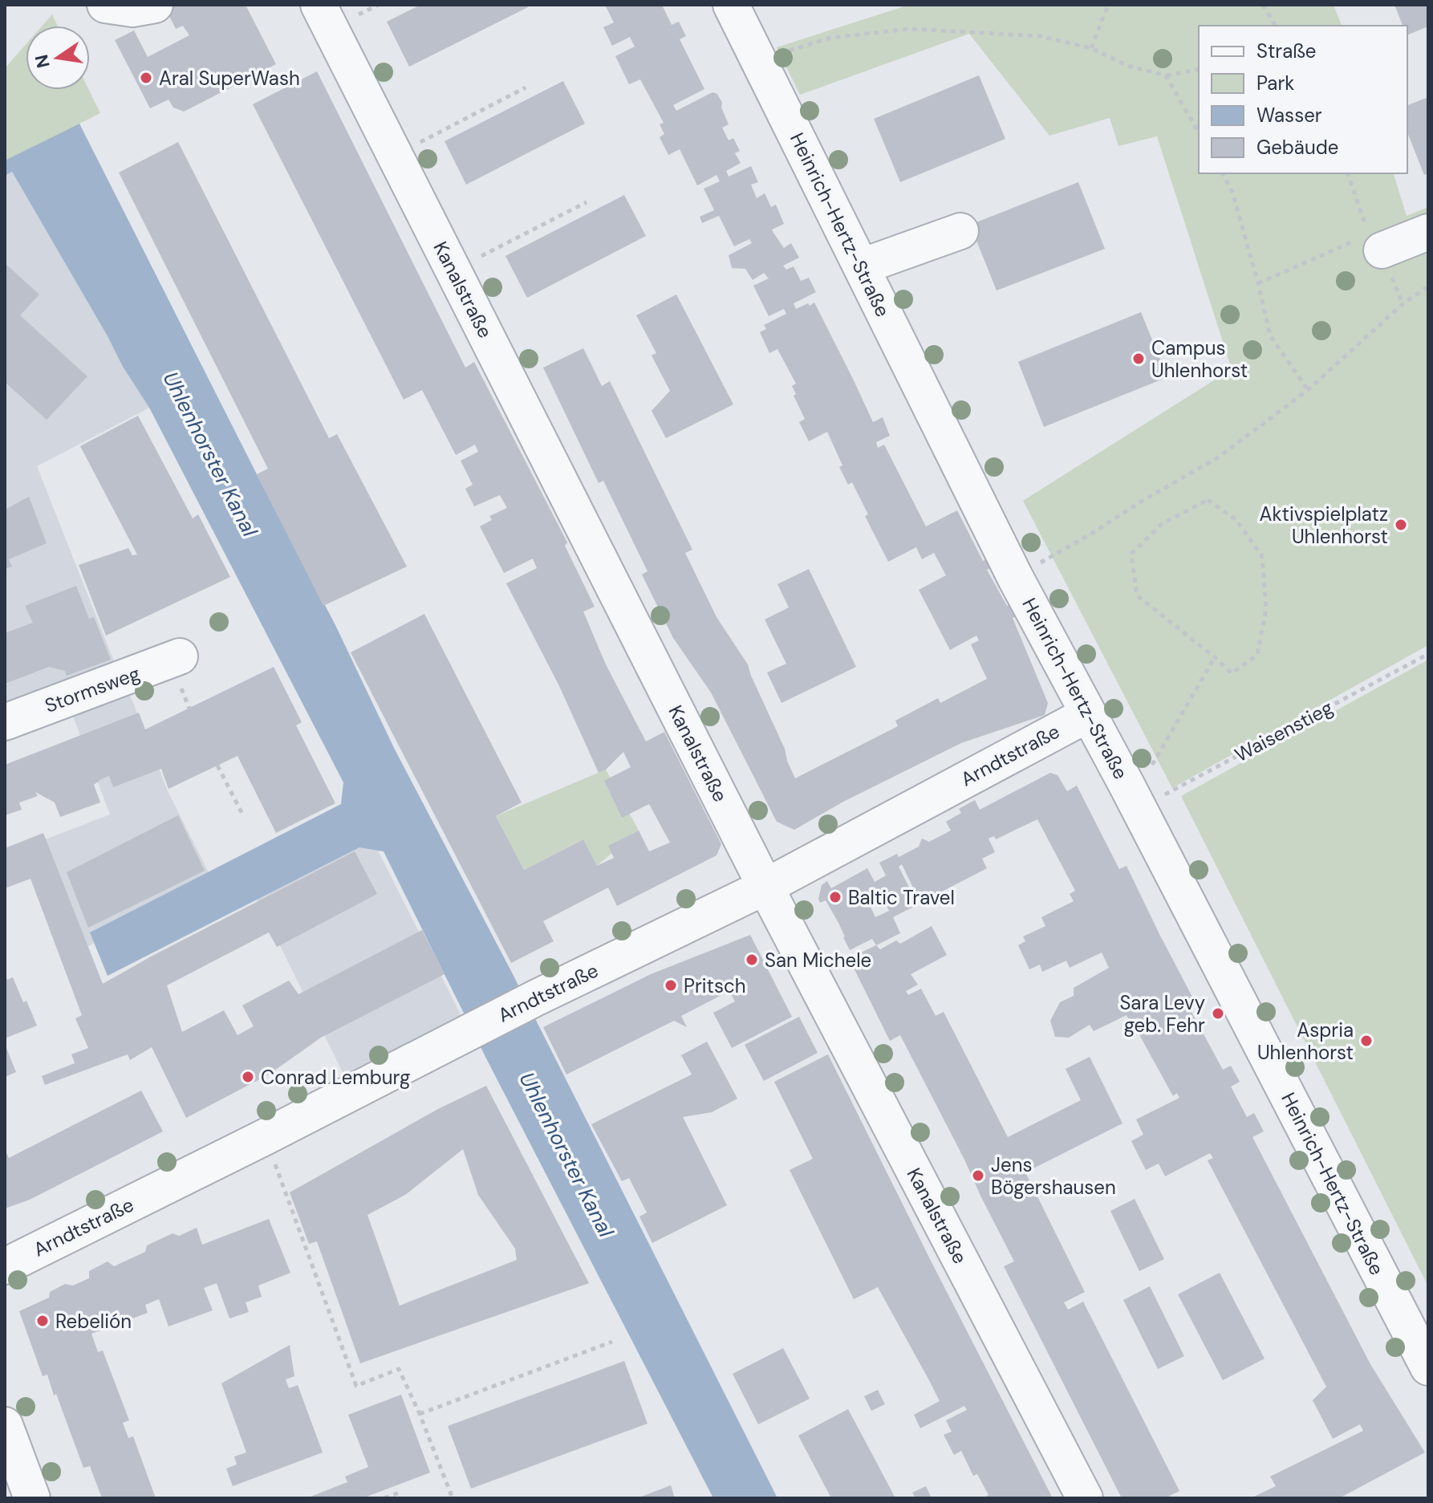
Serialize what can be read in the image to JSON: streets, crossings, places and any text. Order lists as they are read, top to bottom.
{
  "streets": {
    "street": [
      "Heinrich-Hertz-Straße",
      "Kanalstraße",
      "Stormsweg",
      "Arndtstraße"
    ],
    "path": ["Waisenstieg"]
  },
  "crossings": [
    ["Heinrich-Hertz-Straße", "Waisenstieg"],
    ["Heinrich-Hertz-Straße", "Arndtstraße"],
    ["Kanalstraße", "Arndtstraße"]
  ],
  "water": ["Uhlenhorster Kanal"],
  "places": [
    "Aral SuperWash",
    "Campus Uhlenhorst",
    "Aktivspielplatz Uhlenhorst",
    "Baltic Travel",
    "San Michele",
    "Pritsch",
    "Sara Levy geb. Fehr",
    "Aspria Uhlenhorst",
    "Conrad Lemburg",
    "Jens Bögershausen",
    "Rebelión"
  ],
  "legend": [
    "Straße",
    "Park",
    "Wasser",
    "Gebäude"
  ],
  "north": "left"
}
